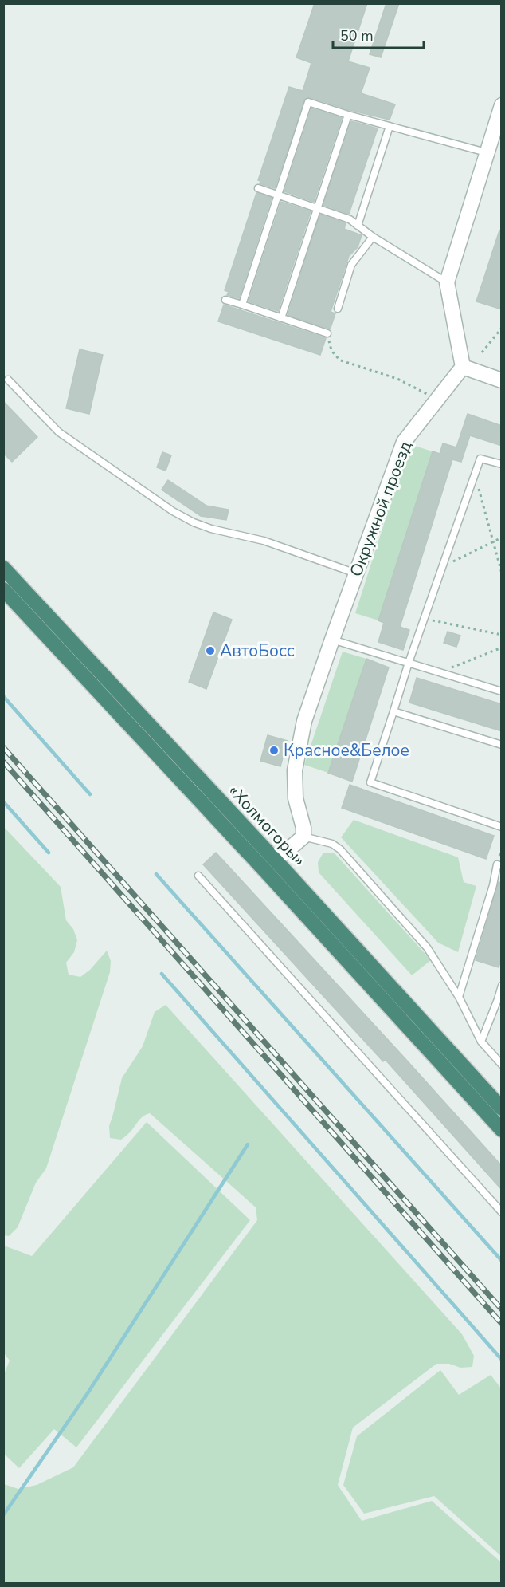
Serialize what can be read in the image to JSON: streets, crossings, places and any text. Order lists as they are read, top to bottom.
{
  "streets": {
    "highway": ["«Холмогоры»"],
    "street": ["Окружной проезд"]
  },
  "places": ["АвтоБосс", "Красное&Белое"],
  "scale_bar": "50 m"
}
